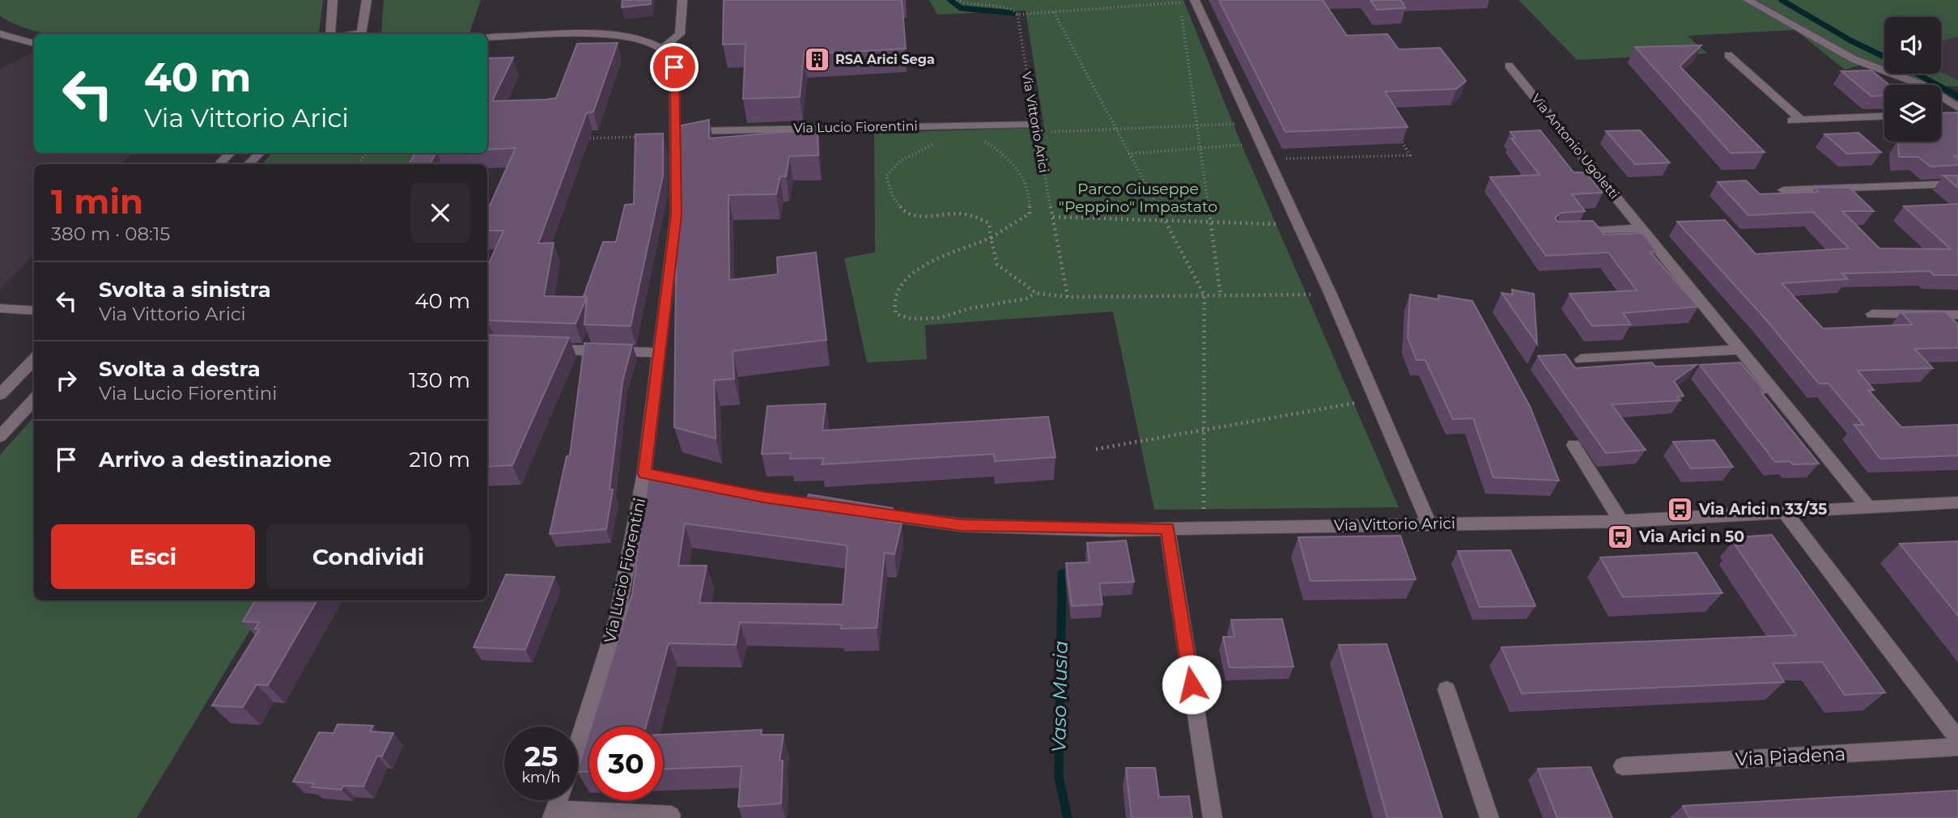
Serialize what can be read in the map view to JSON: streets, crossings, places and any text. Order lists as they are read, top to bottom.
{
  "streets": {
    "street": [
      "Via Vittorio Arici",
      "Via Lucio Fiorentini",
      "Via Antonio Ugoletti",
      "Via Piadena"
    ]
  },
  "crossings": [
    ["Via Vittorio Arici", "Via Lucio Fiorentini"],
    ["Via Vittorio Arici", "Via Antonio Ugoletti"]
  ],
  "water": ["Vaso Musia"],
  "parks": ["Parco Giuseppe \"Peppino\" Impastato"],
  "places": {
    "building": ["RSA Arici Sega"],
    "bus stop": ["Via Arici n 33/35", "Via Arici n 50"]
  },
  "page": {
    "turn": ["40 m", "Via Vittorio Arici"],
    "heading": ["1 min", "380 m · 08:15"],
    "list": [
      {
        "name": "Svolta a sinistra",
        "note": "Via Vittorio Arici",
        "value": "40 m"
      },
      {
        "name": "Svolta a destra",
        "note": "Via Lucio Fiorentini",
        "value": "130 m"
      },
      {
        "name": "Arrivo a destinazione",
        "value": "210 m"
      }
    ],
    "buttons": ["Esci", "Condividi"],
    "speed": "25 km/h",
    "limit": "30"
  }
}
